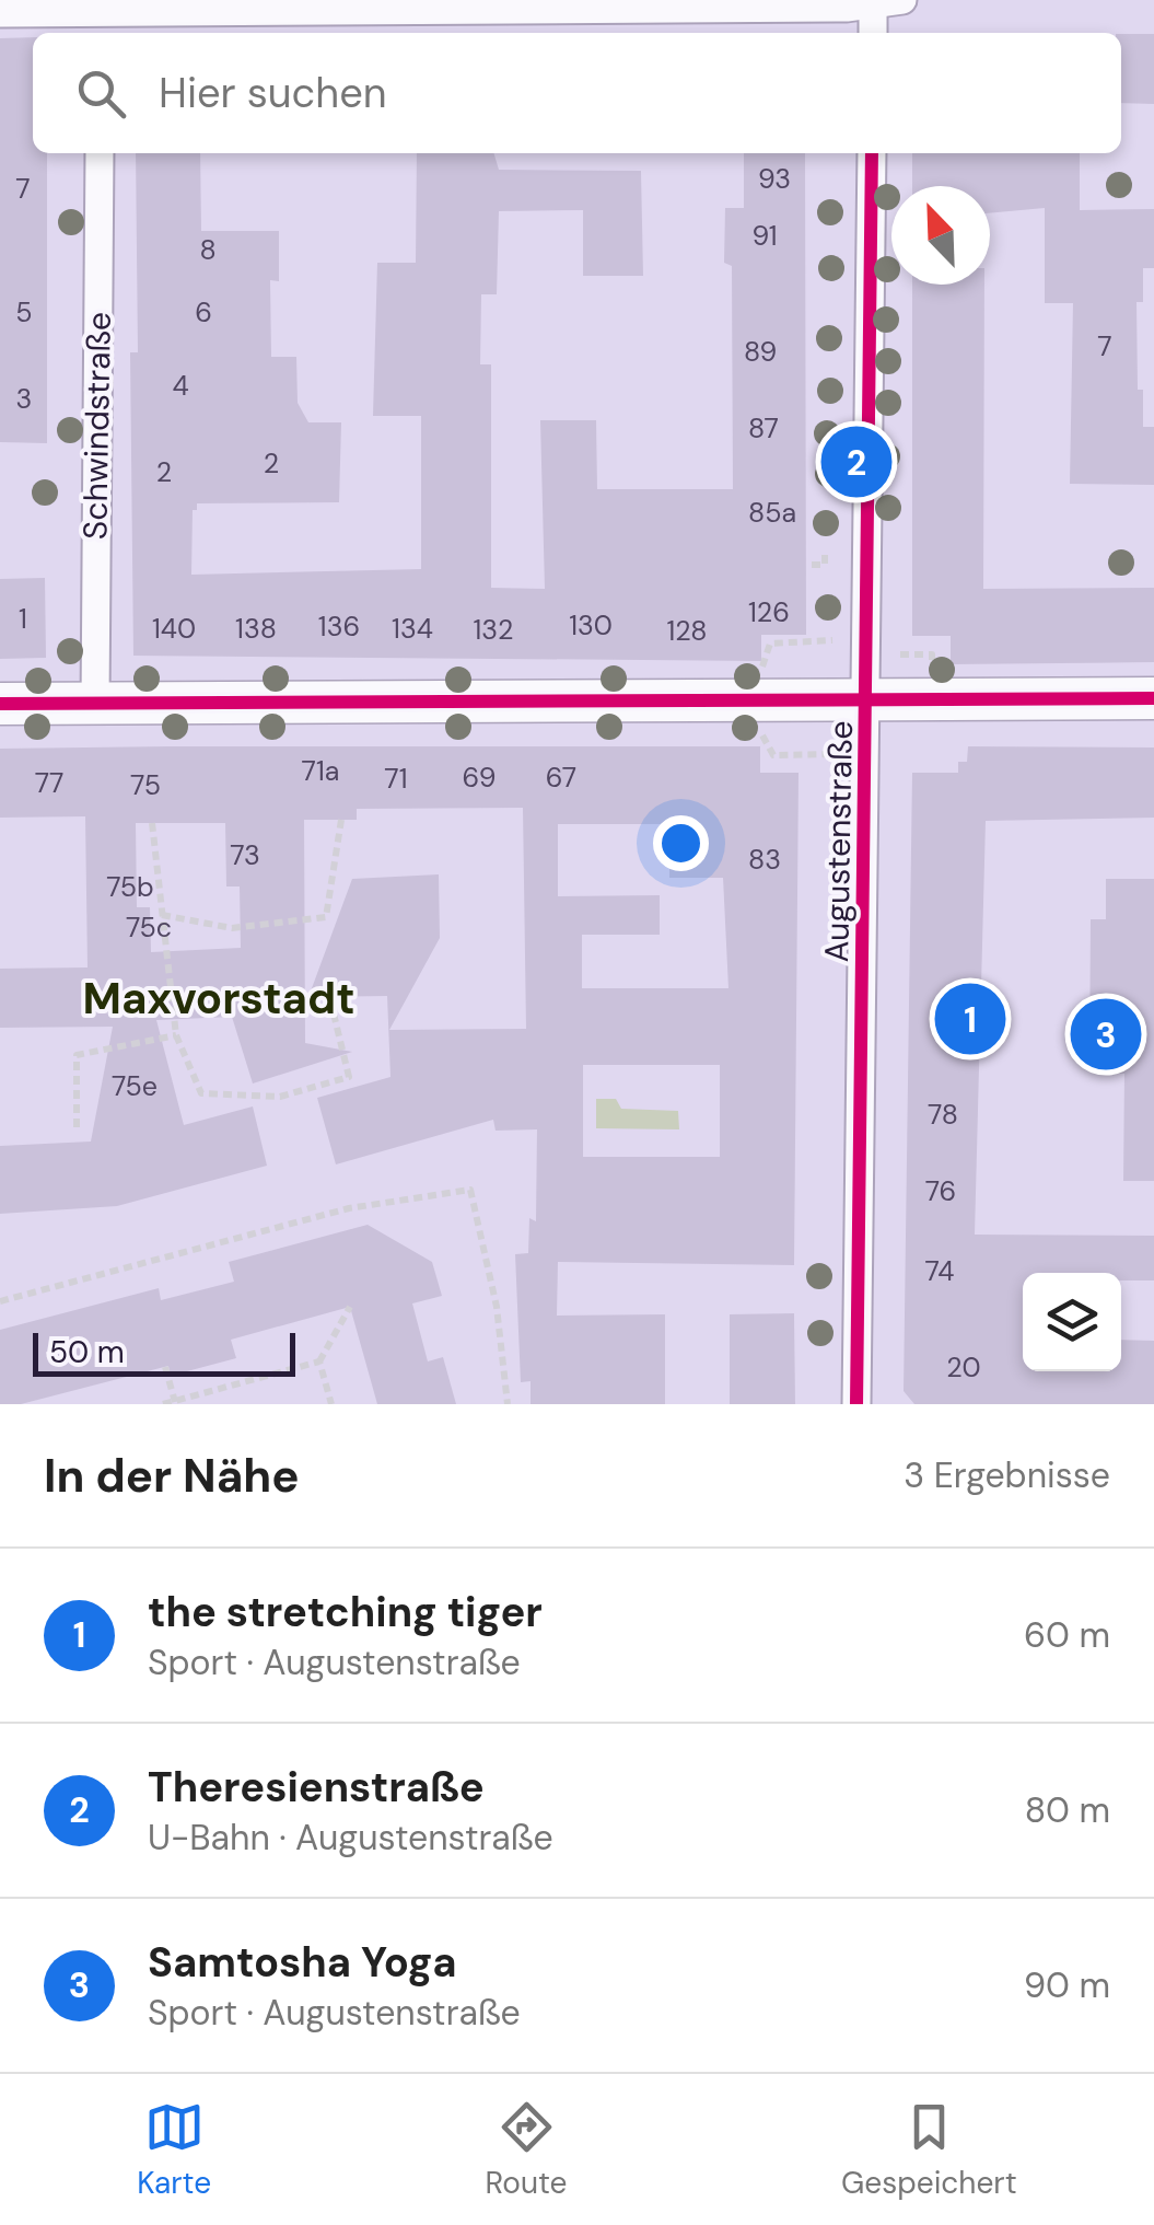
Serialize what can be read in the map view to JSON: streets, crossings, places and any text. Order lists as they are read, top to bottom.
{
  "streets": {
    "street": ["Schwindstraße", "Augustenstraße"]
  },
  "districts": ["Maxvorstadt"],
  "house_numbers": [
    "93",
    "7",
    "91",
    "8",
    "5",
    "6",
    "7",
    "89",
    "4",
    "3",
    "87",
    "2",
    "2",
    "85a",
    "126",
    "1",
    "130",
    "136",
    "140",
    "138",
    "134",
    "132",
    "128",
    "71a",
    "69",
    "67",
    "71",
    "77",
    "75",
    "73",
    "83",
    "75b",
    "75c",
    "75e",
    "78",
    "76",
    "74",
    "20"
  ],
  "scale_bar": "50 m",
  "north": "top left",
  "page": {
    "search": "Hier suchen",
    "pins": ["2", "1", "3"],
    "scale": "50 m",
    "heading": ["In der Nähe", "3 Ergebnisse"],
    "list": [
      {
        "mark": "1",
        "name": "the stretching tiger",
        "note": "Sport · Augustenstraße",
        "value": "60 m"
      },
      {
        "mark": "2",
        "name": "Theresienstraße",
        "note": "U-Bahn · Augustenstraße",
        "value": "80 m"
      },
      {
        "mark": "3",
        "name": "Samtosha Yoga",
        "note": "Sport · Augustenstraße",
        "value": "90 m"
      }
    ],
    "nav": ["Karte", "Route", "Gespeichert"]
  }
}
